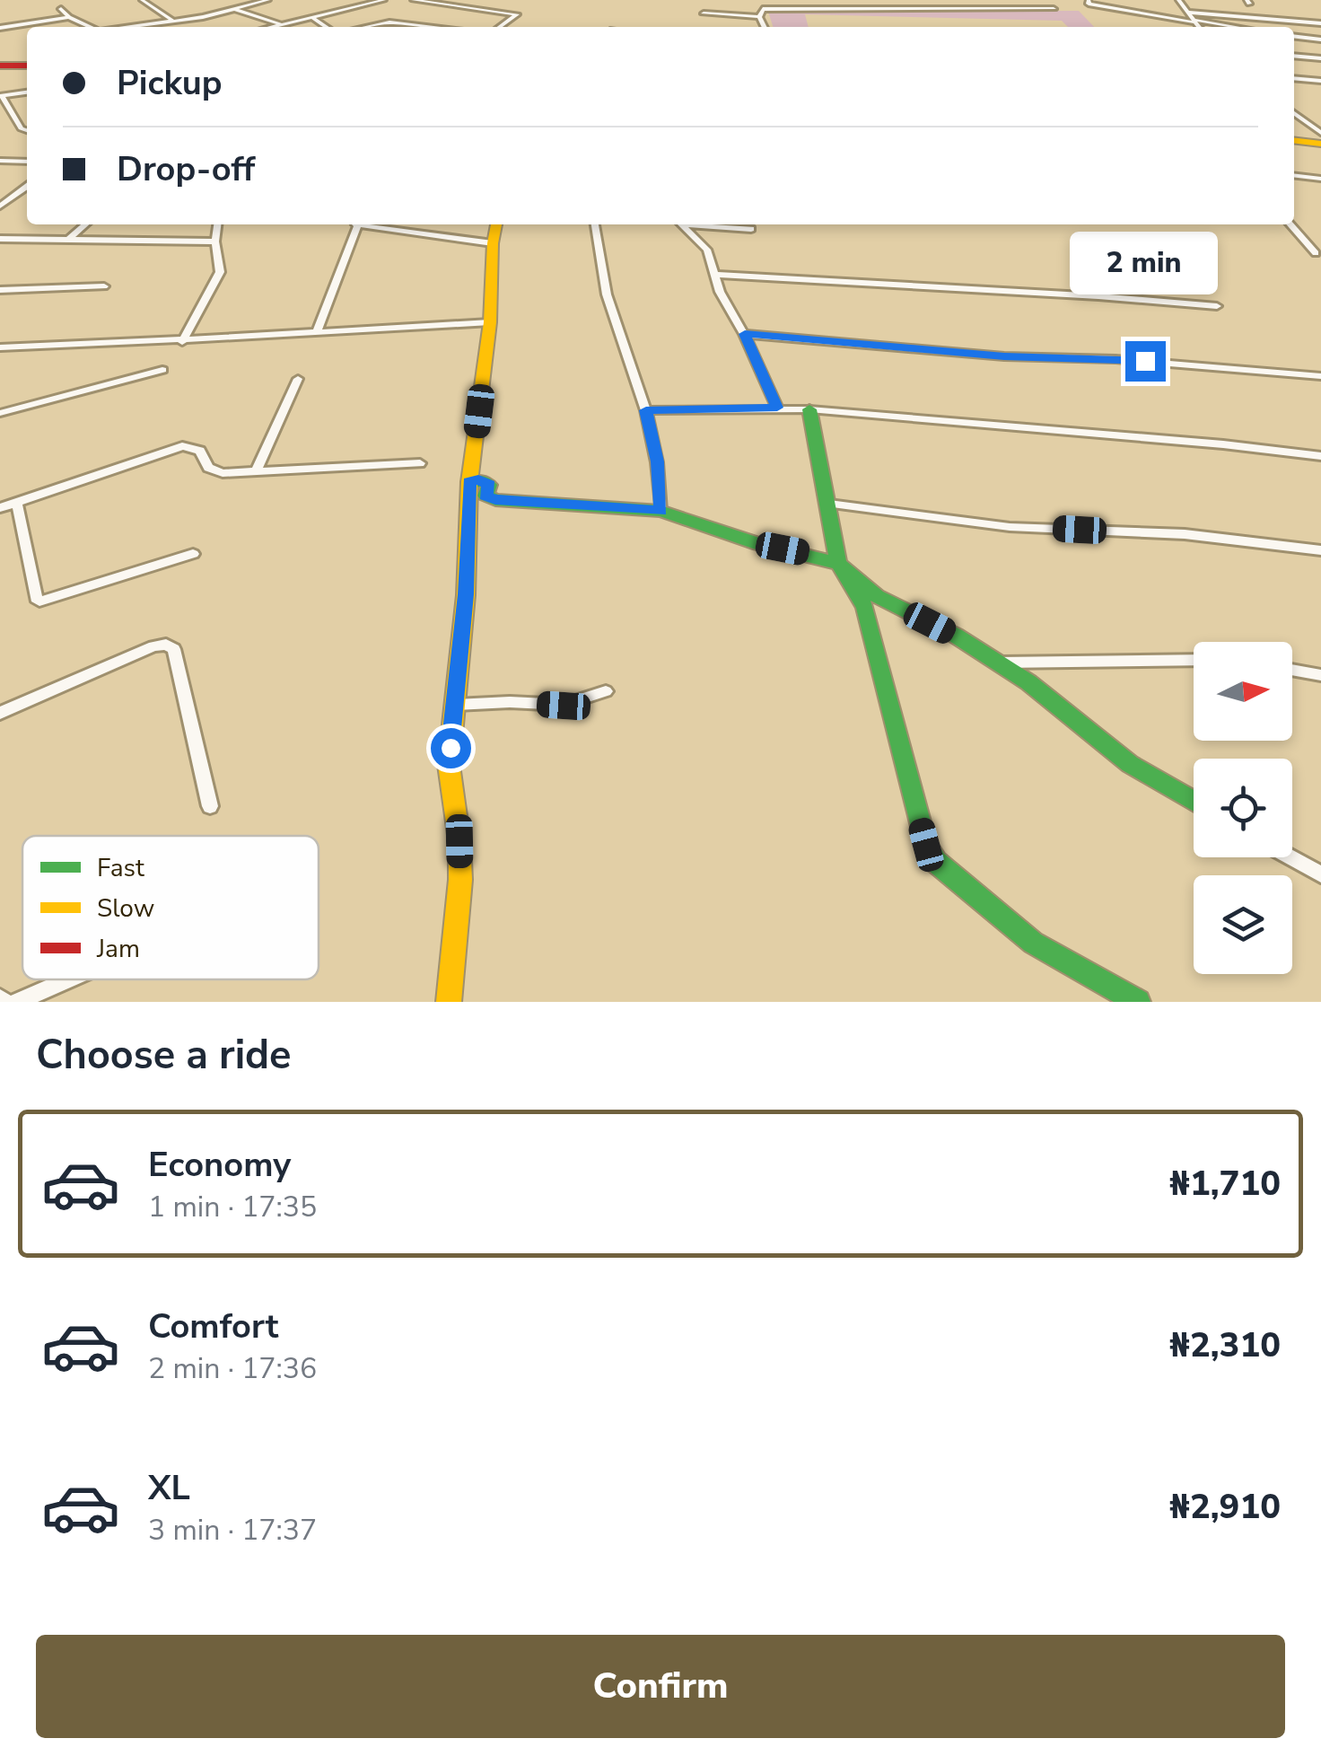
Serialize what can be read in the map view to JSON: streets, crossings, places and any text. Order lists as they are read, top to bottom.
{
  "legend": ["Fast", "Slow", "Jam"],
  "north": "right",
  "page": {
    "banner": ["Pickup", "Drop-off"],
    "bubble": "2 min",
    "heading": "Choose a ride",
    "list": [
      {
        "name": "Economy",
        "note": "1 min · 17:35",
        "value": "₦1,710"
      },
      {
        "name": "Comfort",
        "note": "2 min · 17:36",
        "value": "₦2,310"
      },
      {
        "name": "XL",
        "note": "3 min · 17:37",
        "value": "₦2,910"
      }
    ],
    "buttons": "Confirm"
  }
}
